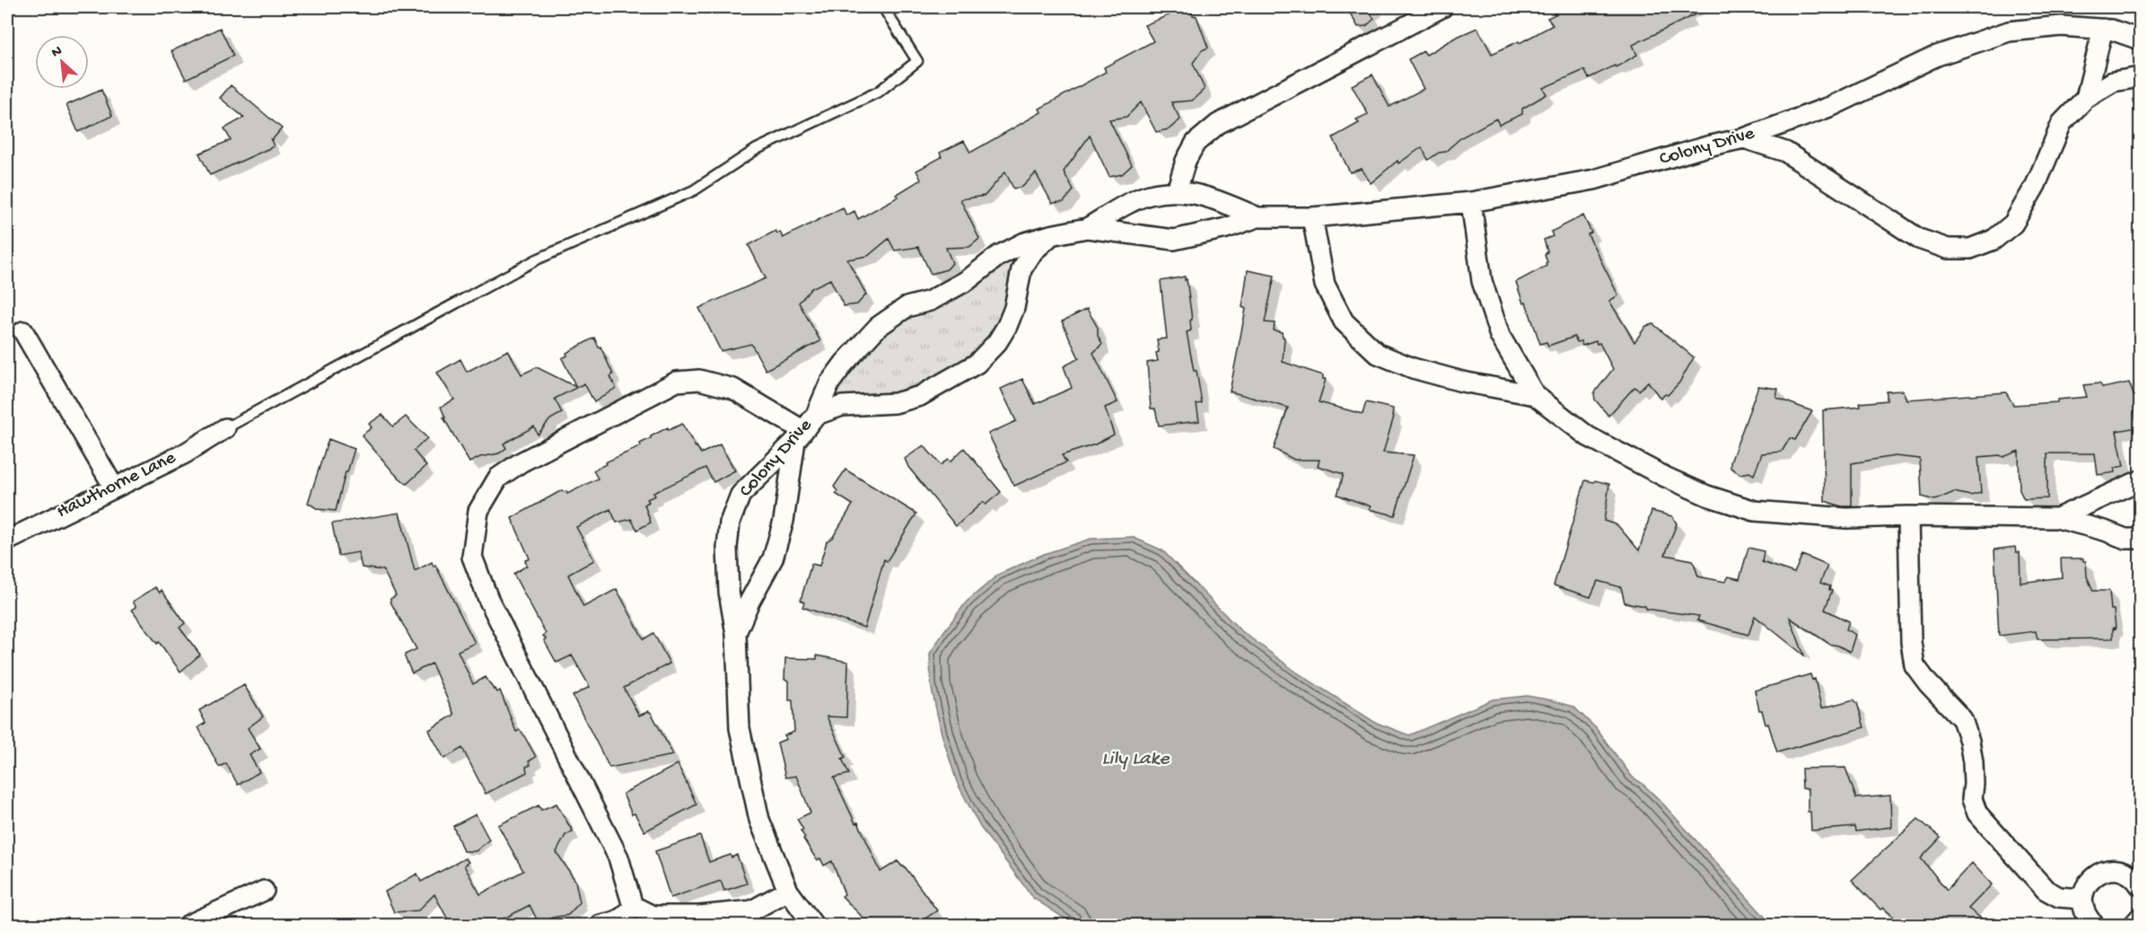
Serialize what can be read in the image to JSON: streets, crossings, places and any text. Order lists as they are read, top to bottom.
{
  "streets": {
    "street": ["Colony Drive", "Hawthorne Lane"]
  },
  "water": ["Lily Lake"],
  "north": "top left"
}
